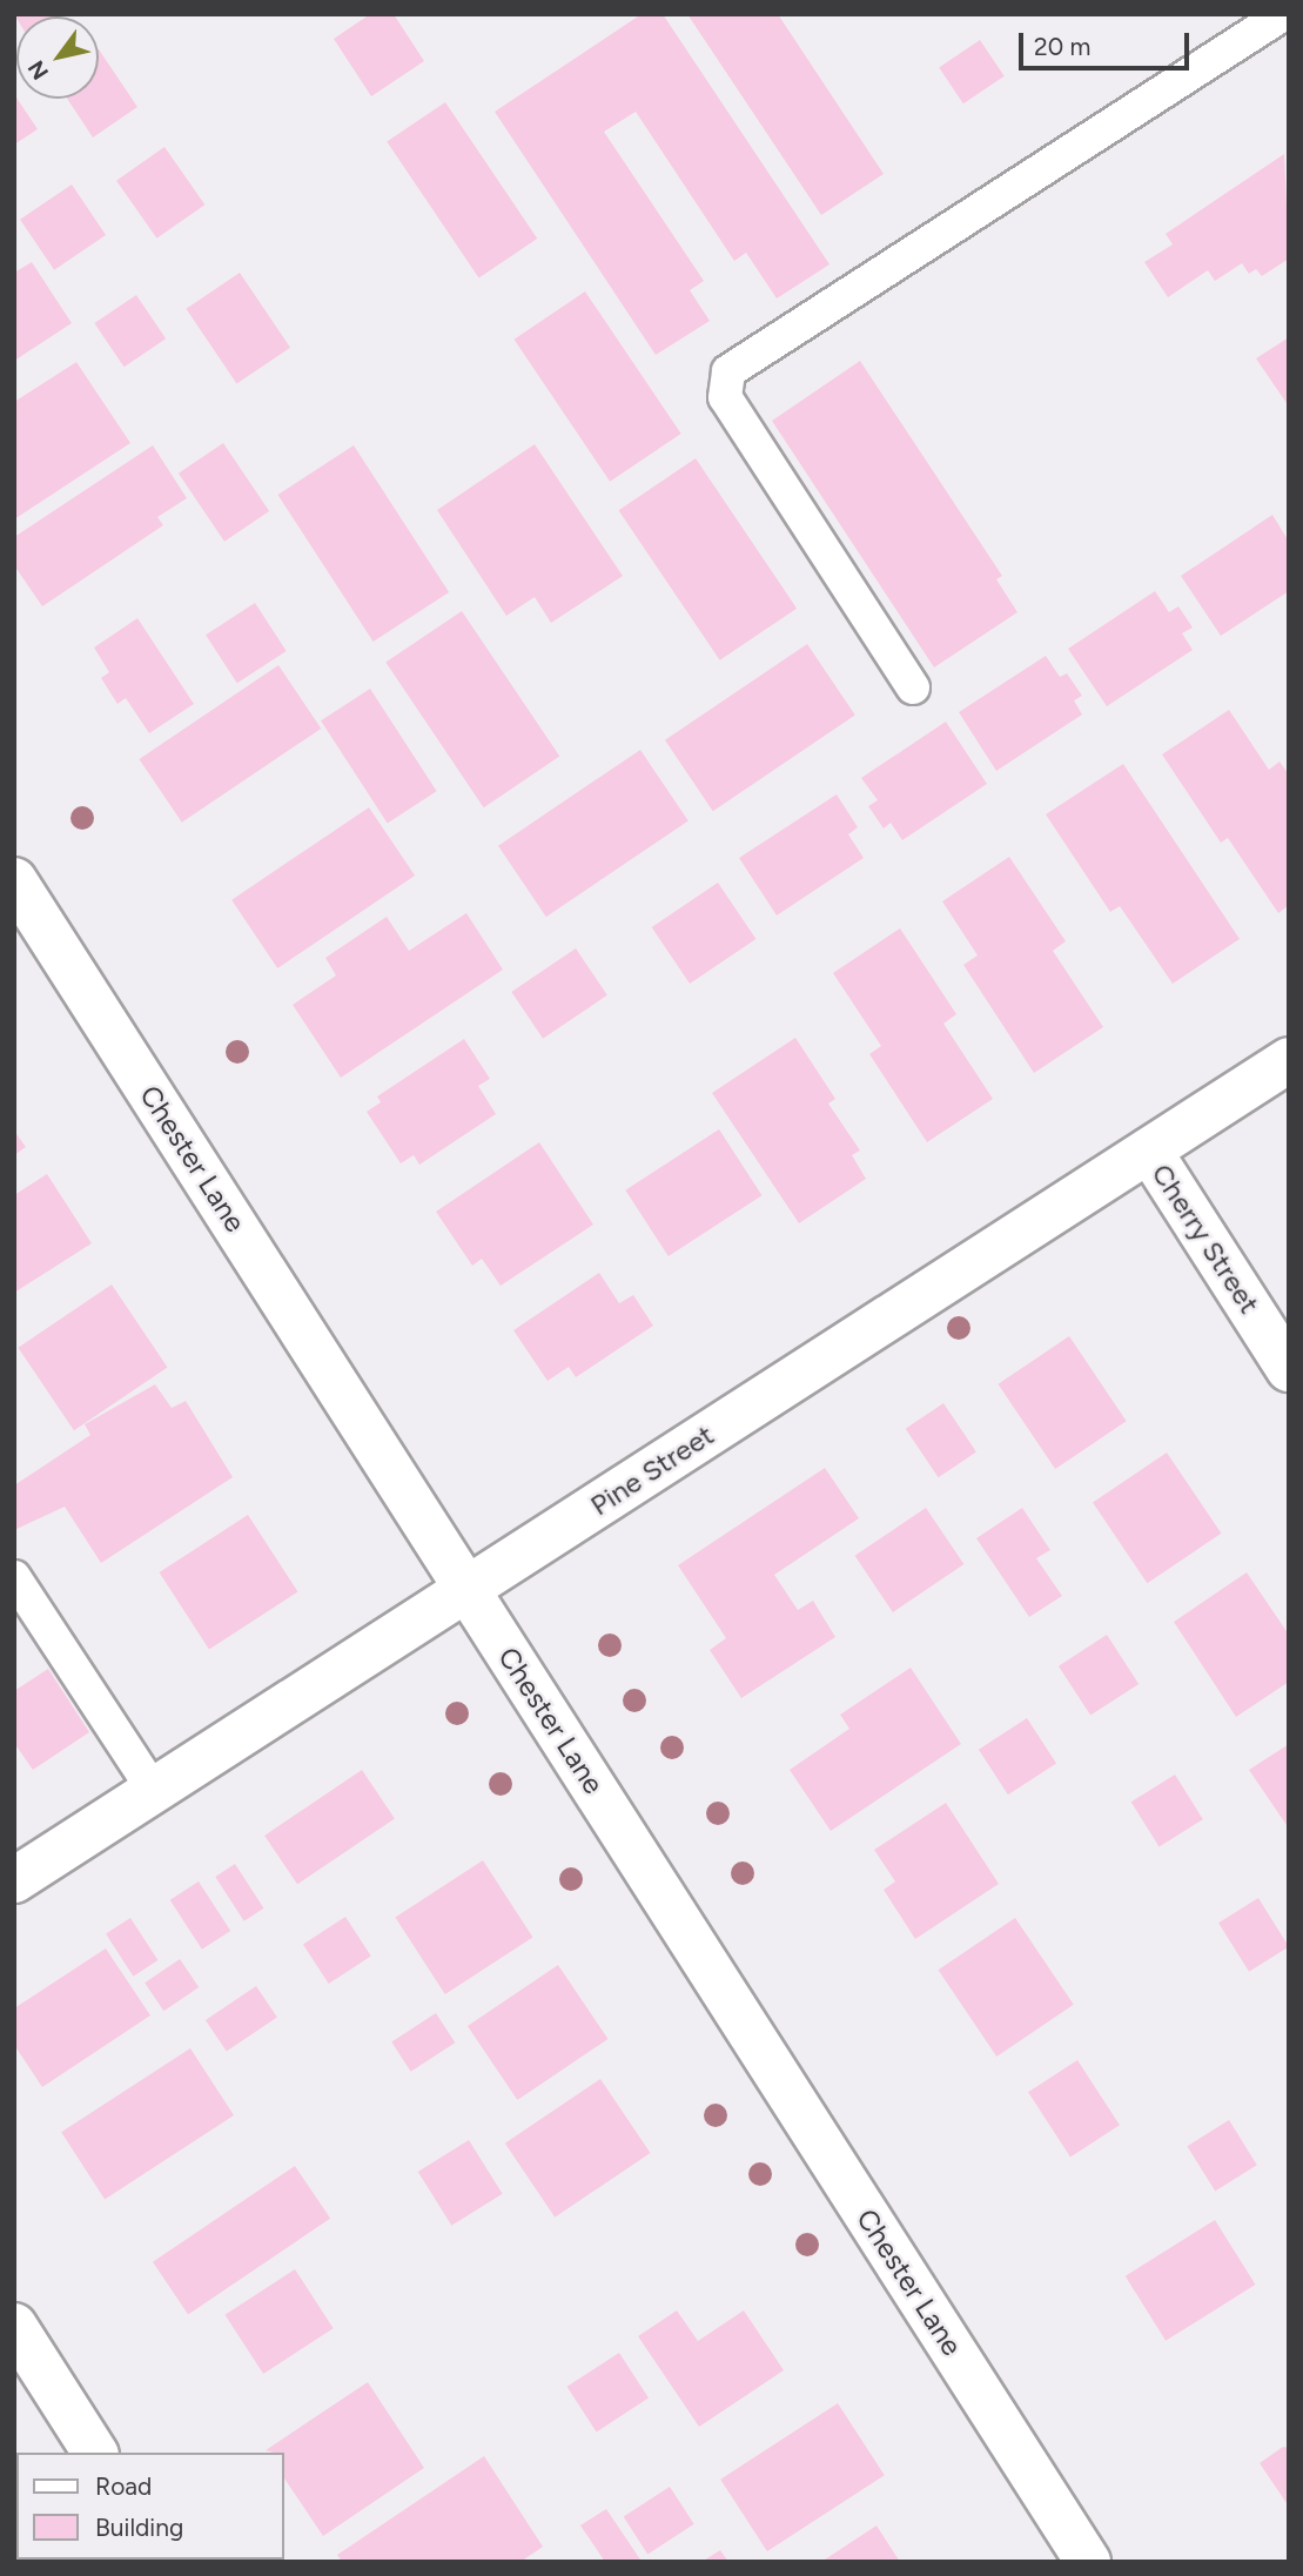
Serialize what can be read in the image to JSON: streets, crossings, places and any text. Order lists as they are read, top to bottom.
{
  "streets": {
    "street": ["Chester Lane", "Cherry Street", "Pine Street"]
  },
  "crossings": [
    ["Chester Lane", "Pine Street"],
    ["Cherry Street", "Pine Street"]
  ],
  "legend": ["Road", "Building"],
  "scale_bar": "20 m",
  "north": "bottom left"
}
